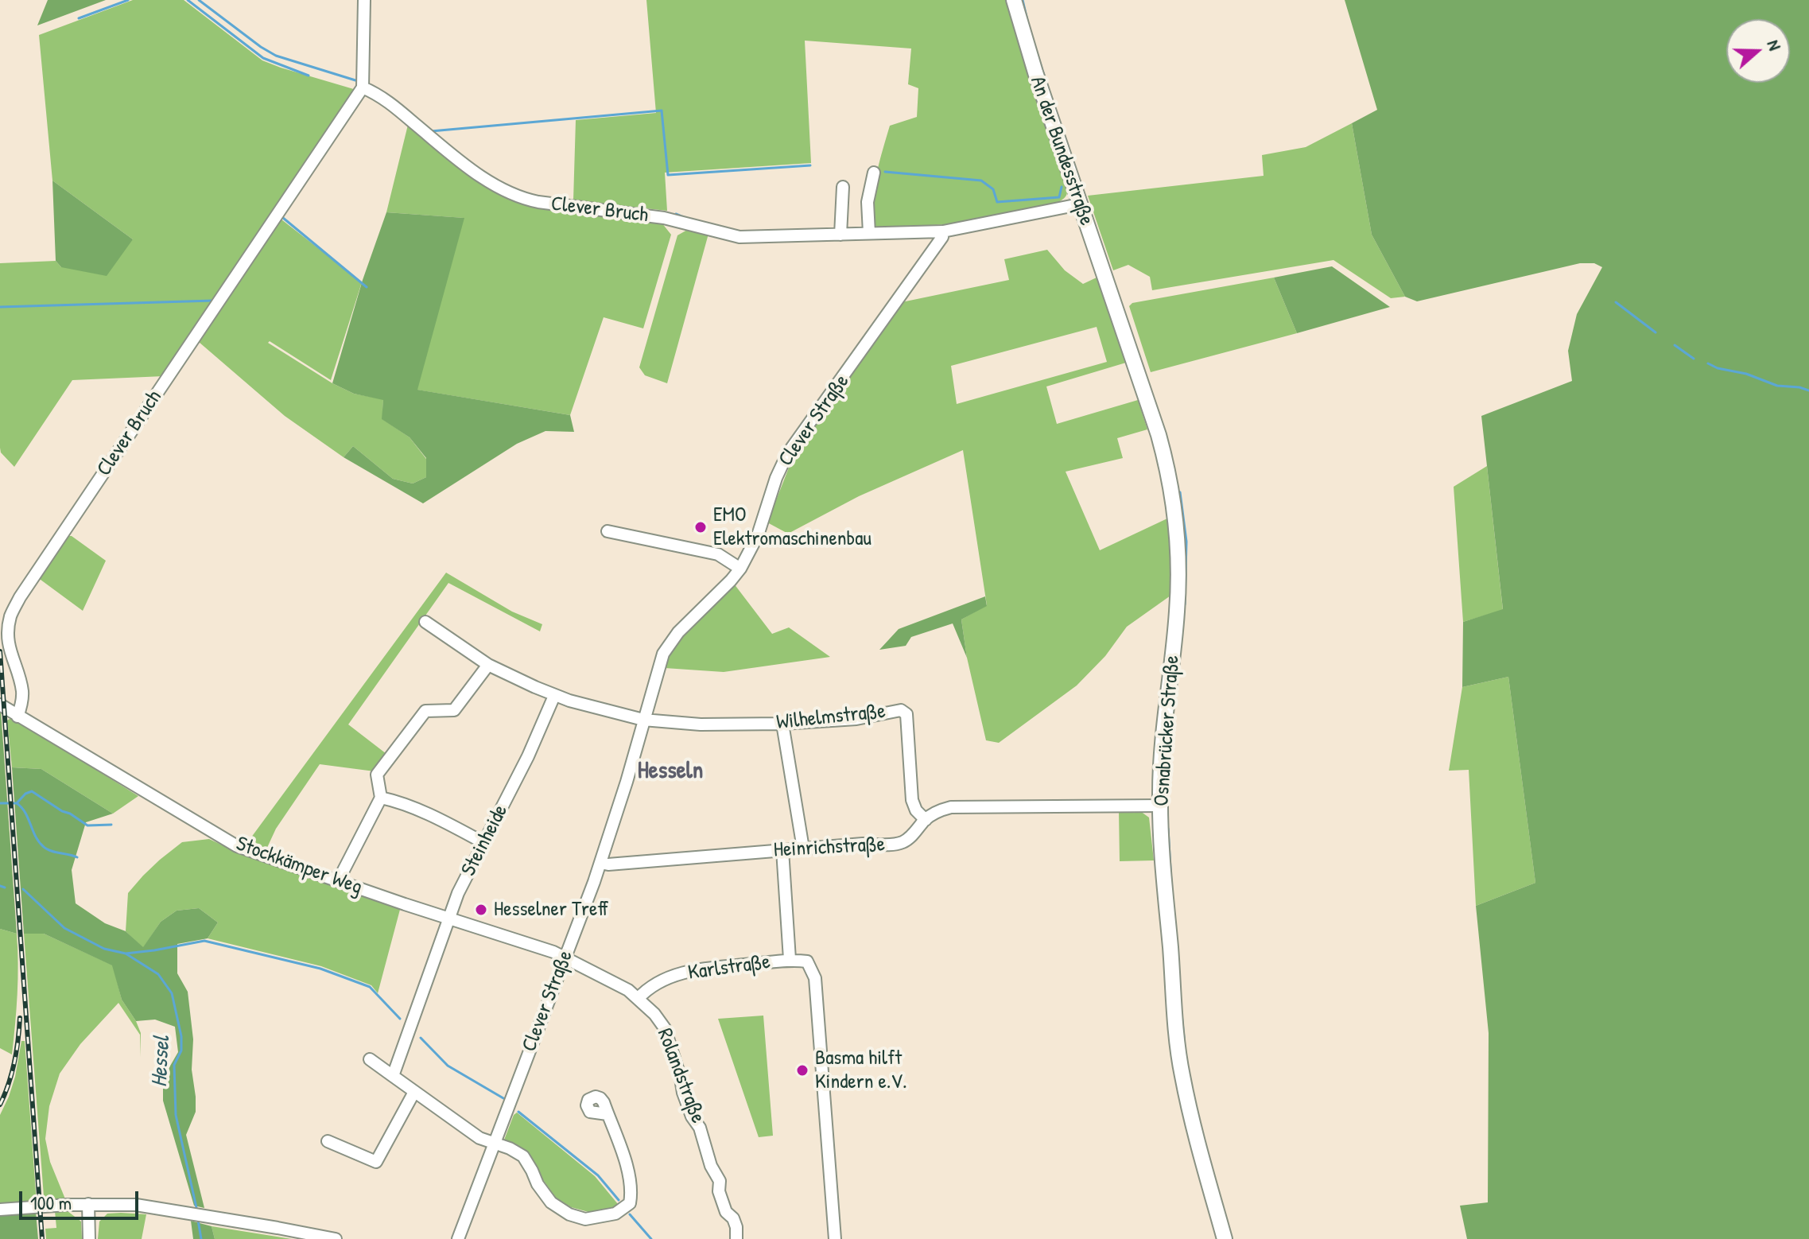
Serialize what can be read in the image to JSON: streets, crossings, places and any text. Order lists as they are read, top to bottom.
{
  "streets": {
    "main road": ["An der Bundesstraße", "Osnabrücker Straße"],
    "street": [
      "Clever Bruch",
      "Clever Straße",
      "Wilhelmstraße",
      "Steinheide",
      "Heinrichstraße",
      "Stockkämper Weg",
      "Karlstraße",
      "Rolandstraße"
    ]
  },
  "crossings": [
    ["An der Bundesstraße", "Osnabrücker Straße"],
    ["Clever Bruch", "Clever Straße"],
    ["Clever Bruch", "Stockkämper Weg"],
    ["Clever Straße", "Wilhelmstraße"],
    ["Clever Straße", "Heinrichstraße"],
    ["Clever Straße", "Stockkämper Weg"],
    ["Clever Straße", "Rolandstraße"],
    ["Wilhelmstraße", "Heinrichstraße"],
    ["Osnabrücker Straße", "Heinrichstraße"],
    ["Steinheide", "Stockkämper Weg"],
    ["Stockkämper Weg", "Rolandstraße"],
    ["Karlstraße", "Rolandstraße"]
  ],
  "districts": ["Hesseln"],
  "water": ["Hessel"],
  "places": ["EMO Elektromaschinenbau", "Hesselner Treff", "Basma hilft Kindern e.V."],
  "scale_bar": "100 m",
  "north": "right"
}
